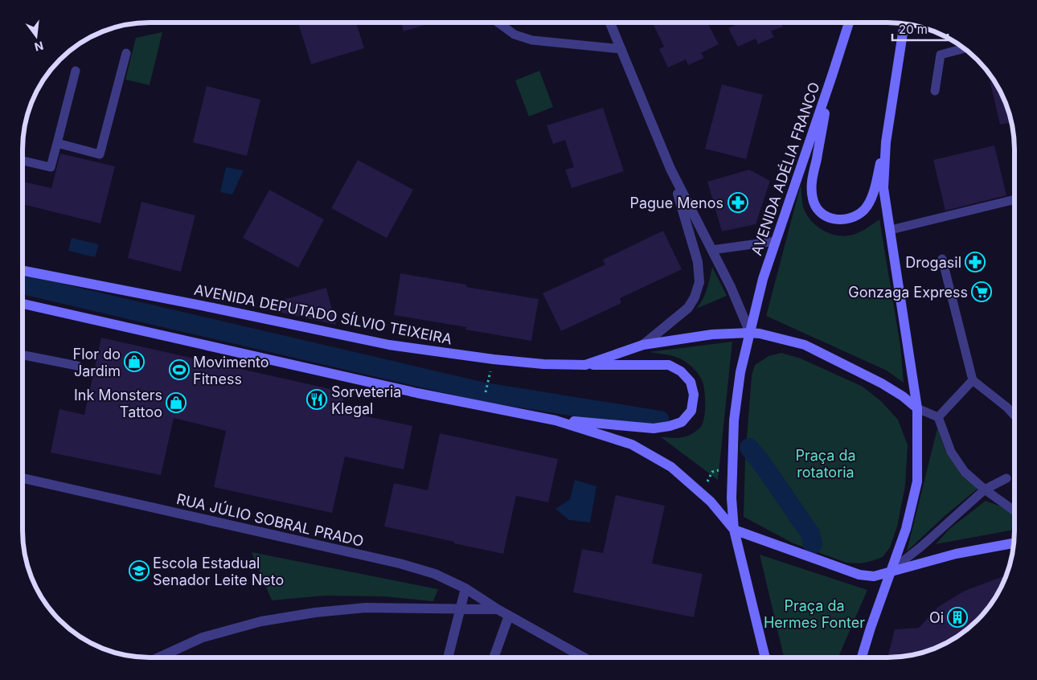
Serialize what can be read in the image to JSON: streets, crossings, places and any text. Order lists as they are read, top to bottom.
{
  "streets": {
    "main road": ["AVENIDA ADÉLIA FRANCO", "AVENIDA DEPUTADO SÍLVIO TEIXEIRA"],
    "street": ["RUA JÚLIO SOBRAL PRADO"]
  },
  "crossings": [
    ["AVENIDA ADÉLIA FRANCO", "AVENIDA DEPUTADO SÍLVIO TEIXEIRA"]
  ],
  "parks": ["Praça da rotatoria", "Praça da Hermes Fonter"],
  "places": {
    "pharmacy": ["Pague Menos", "Drogasil"],
    "supermarket": ["Gonzaga Express"],
    "shop": ["Flor do Jardim", "Ink Monsters Tattoo"],
    "sports": ["Movimento Fitness"],
    "restaurant": ["Sorveteria Klegal"],
    "school or university": ["Escola Estadual Senador Leite Neto"],
    "building": ["Oi"]
  },
  "scale_bar": "20 m",
  "north": "bottom"
}
